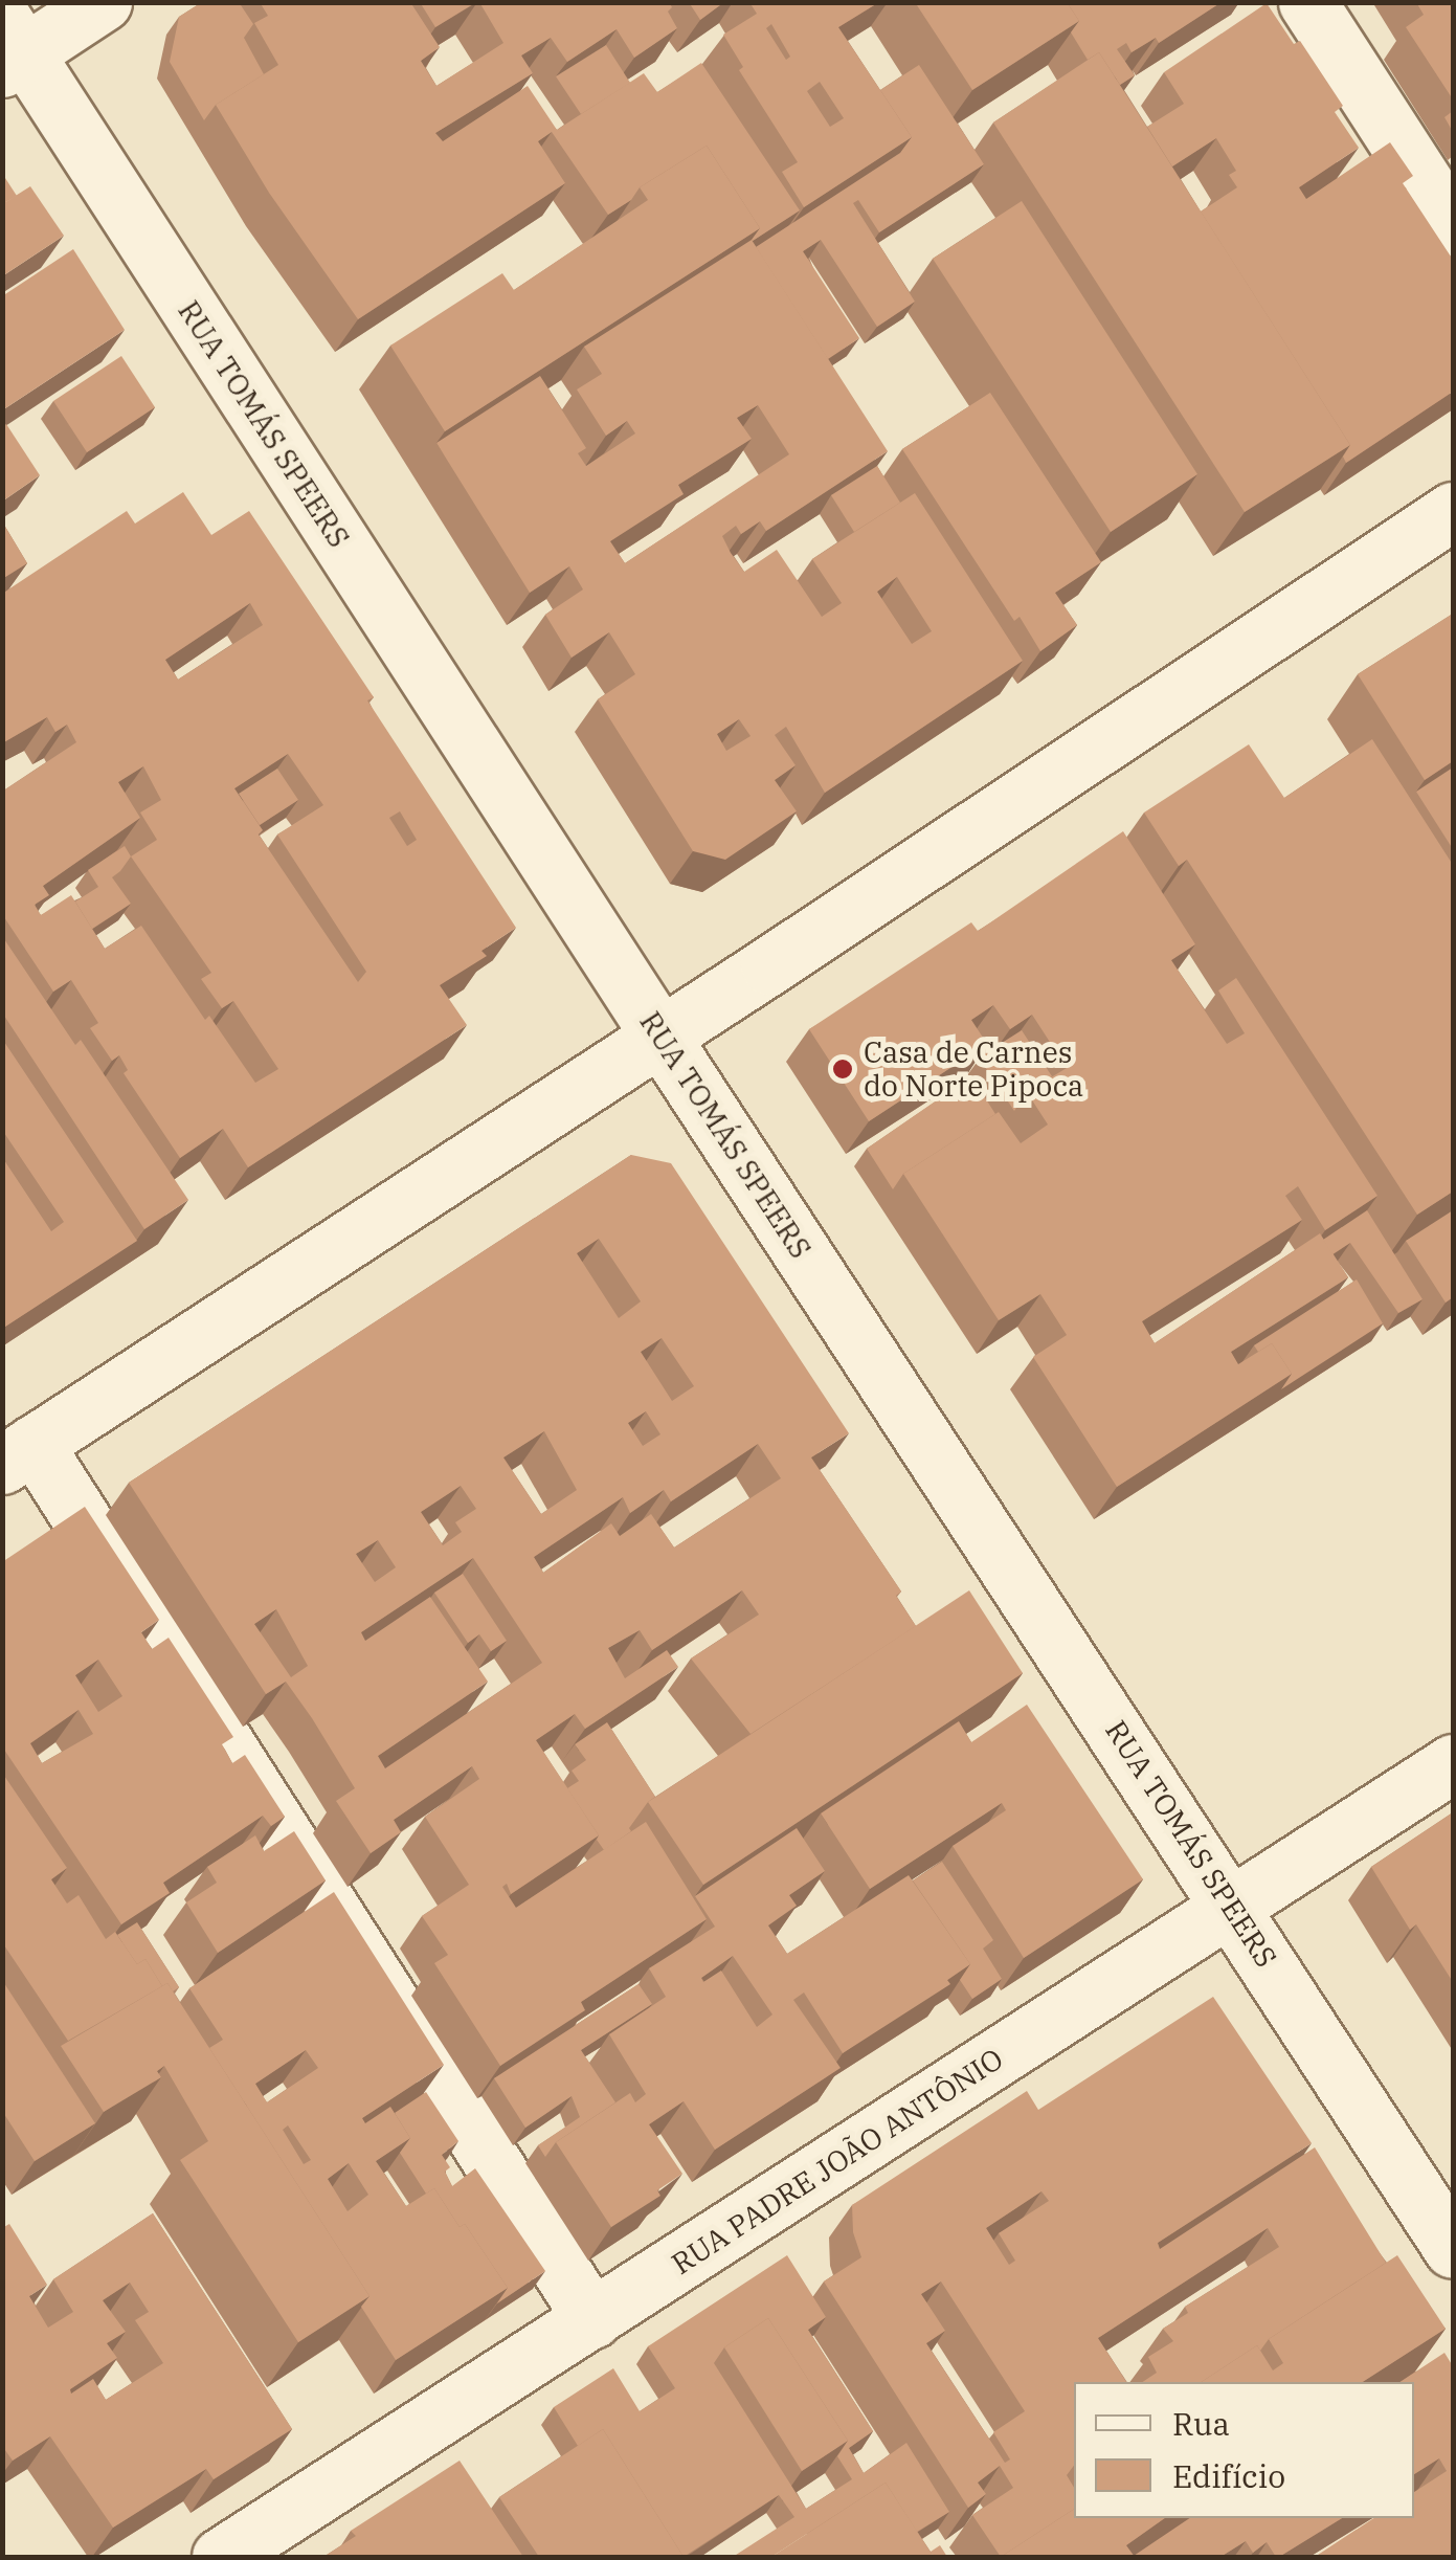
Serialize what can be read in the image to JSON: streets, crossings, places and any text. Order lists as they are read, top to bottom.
{
  "streets": {
    "street": ["RUA TOMÁS SPEERS", "RUA PADRE JOÃO ANTÔNIO"]
  },
  "crossings": [
    ["RUA TOMÁS SPEERS", "RUA PADRE JOÃO ANTÔNIO"]
  ],
  "places": ["Casa de Carnes do Norte Pipoca"],
  "legend": ["Rua", "Edifício"]
}
